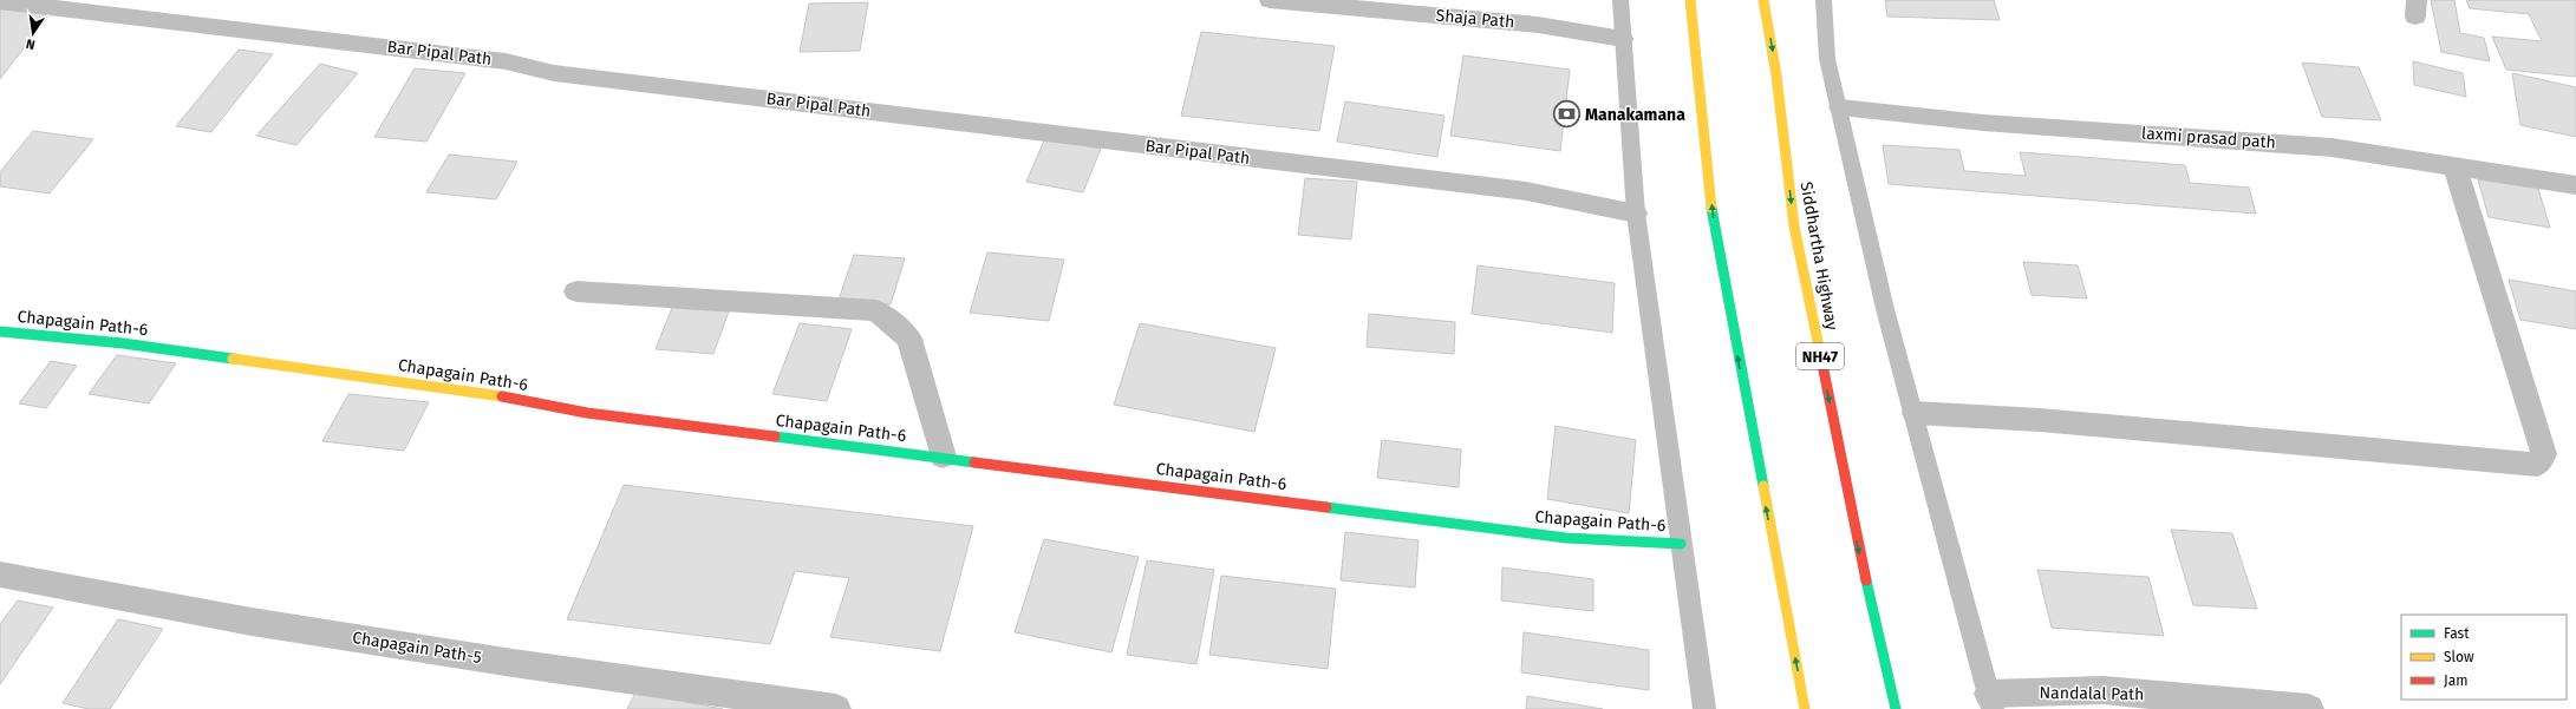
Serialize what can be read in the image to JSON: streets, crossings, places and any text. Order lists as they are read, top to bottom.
{
  "streets": {
    "main road": ["Siddhartha Highway", "Chapagain Path-6", "NH47"],
    "street": [
      "Shaja Path",
      "Bar Pipal Path",
      "laxmi prasad path",
      "Chapagain Path-5",
      "Nandalal Path"
    ]
  },
  "places": {
    "bank": ["Manakamana"]
  },
  "legend": ["Fast", "Slow", "Jam"],
  "north": "bottom"
}
